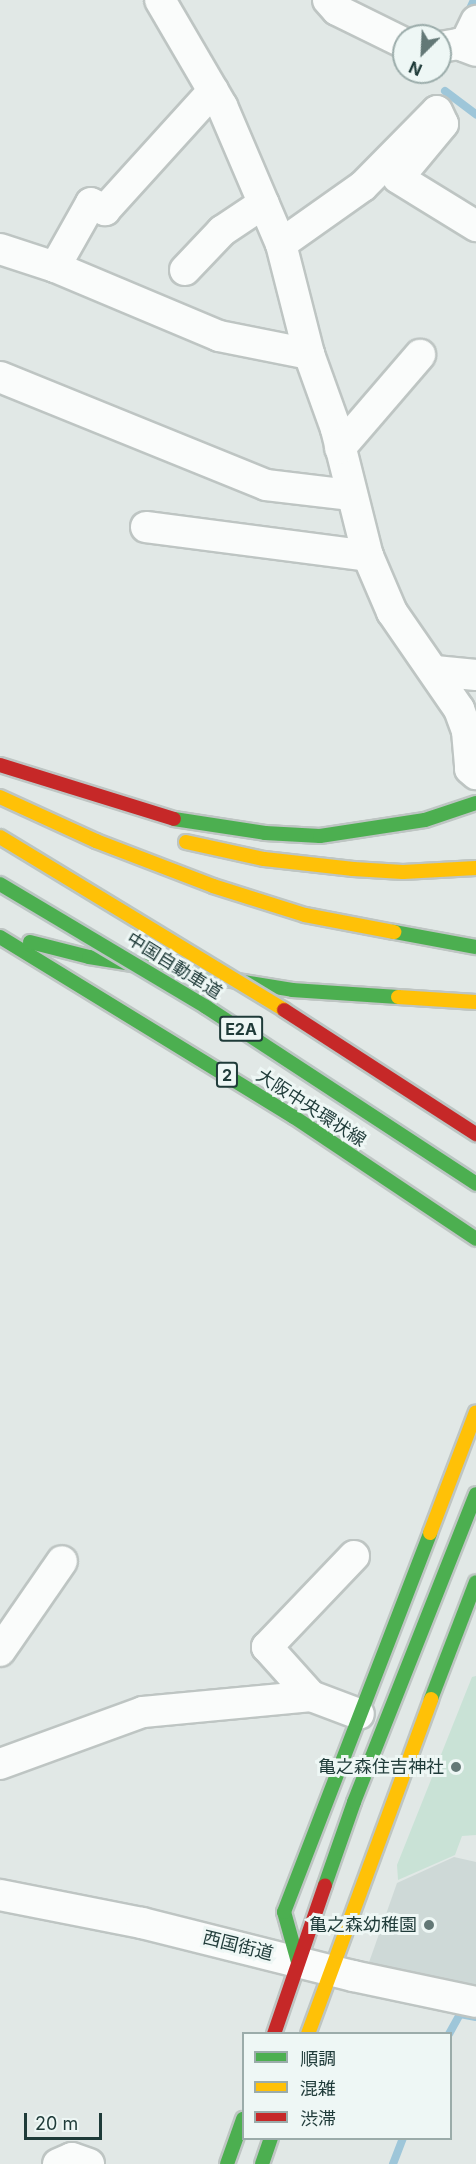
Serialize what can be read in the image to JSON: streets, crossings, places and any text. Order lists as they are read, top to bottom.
{
  "streets": {
    "main road": [
      "中国自動車道",
      "E2A",
      "2",
      "大阪中央環状線"
    ],
    "street": ["西国街道"]
  },
  "places": ["亀之森住吉神社", "亀之森幼稚園"],
  "legend": ["順調", "混雑", "渋滞"],
  "scale_bar": "20 m",
  "north": "bottom left"
}
